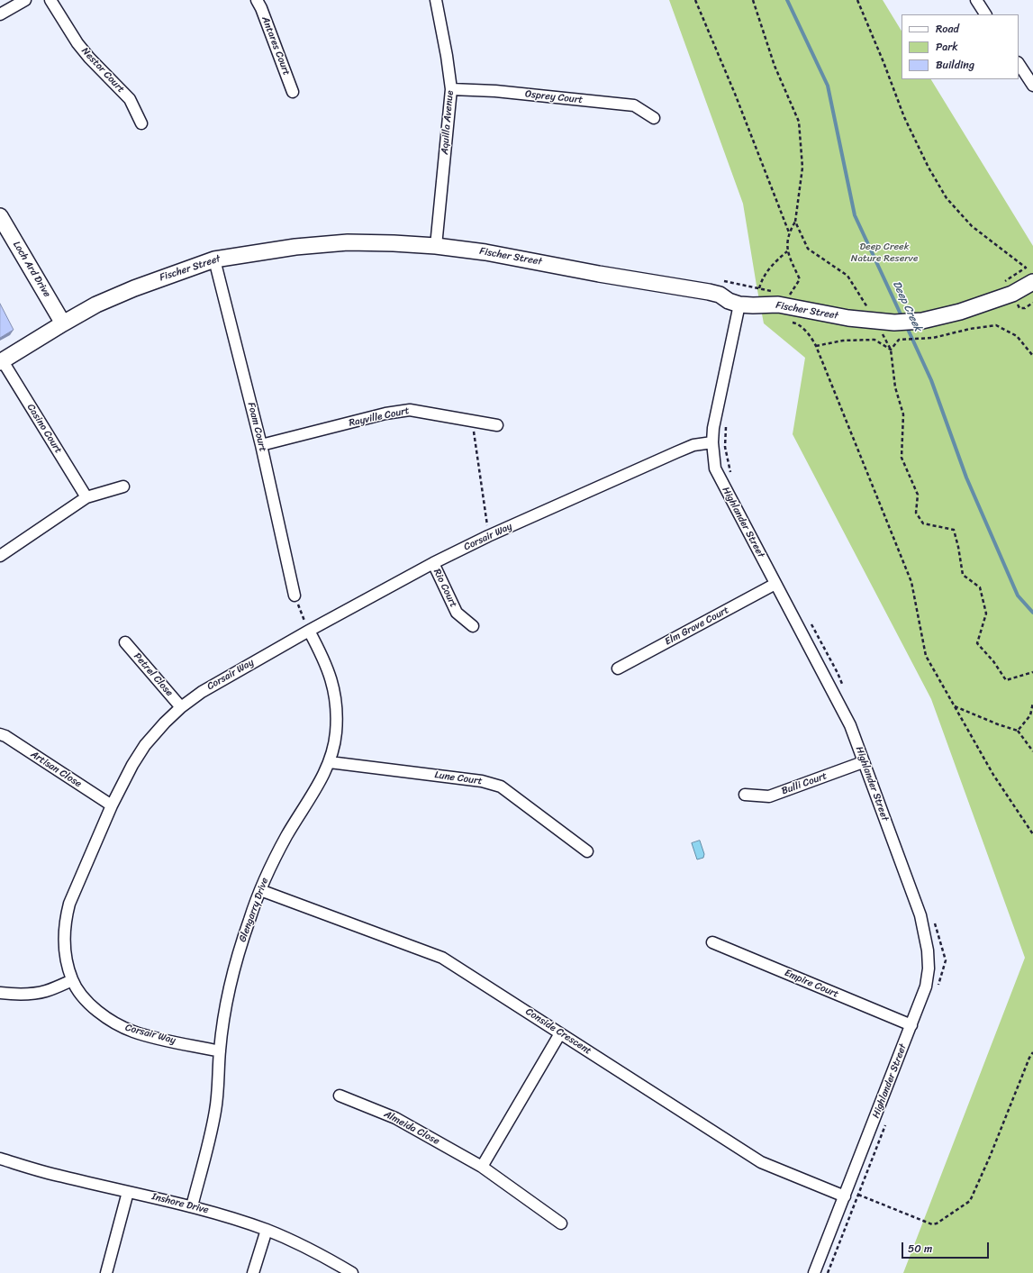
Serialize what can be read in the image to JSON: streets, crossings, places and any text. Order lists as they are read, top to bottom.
{
  "streets": {
    "street": [
      "Antares Court",
      "Nestor Court",
      "Osprey Court",
      "Aquilla Avenue",
      "Fischer Street",
      "Loch Ard Drive",
      "Rayville Court",
      "Foam Court",
      "Casino Court",
      "Highlander Street",
      "Corsair Way",
      "Rio Court",
      "Elm Grove Court",
      "Petrel Close",
      "Artisan Close",
      "Lune Court",
      "Bulli Court",
      "Glengarry Drive",
      "Empire Court",
      "Conside Crescent",
      "Almeida Close",
      "Inshore Drive"
    ]
  },
  "crossings": [
    ["Osprey Court", "Aquilla Avenue"],
    ["Aquilla Avenue", "Fischer Street"],
    ["Fischer Street", "Loch Ard Drive"],
    ["Fischer Street", "Foam Court"],
    ["Fischer Street", "Casino Court"],
    ["Fischer Street", "Highlander Street"],
    ["Rayville Court", "Foam Court"],
    ["Highlander Street", "Corsair Way"],
    ["Highlander Street", "Elm Grove Court"],
    ["Highlander Street", "Bulli Court"],
    ["Highlander Street", "Empire Court"],
    ["Highlander Street", "Conside Crescent"],
    ["Corsair Way", "Rio Court"],
    ["Corsair Way", "Petrel Close"],
    ["Corsair Way", "Artisan Close"],
    ["Corsair Way", "Glengarry Drive"],
    ["Lune Court", "Glengarry Drive"],
    ["Glengarry Drive", "Conside Crescent"],
    ["Glengarry Drive", "Inshore Drive"]
  ],
  "water": ["Deep Creek"],
  "parks": ["Deep Creek Nature Reserve"],
  "legend": ["Road", "Park", "Building"],
  "scale_bar": "50 m"
}
